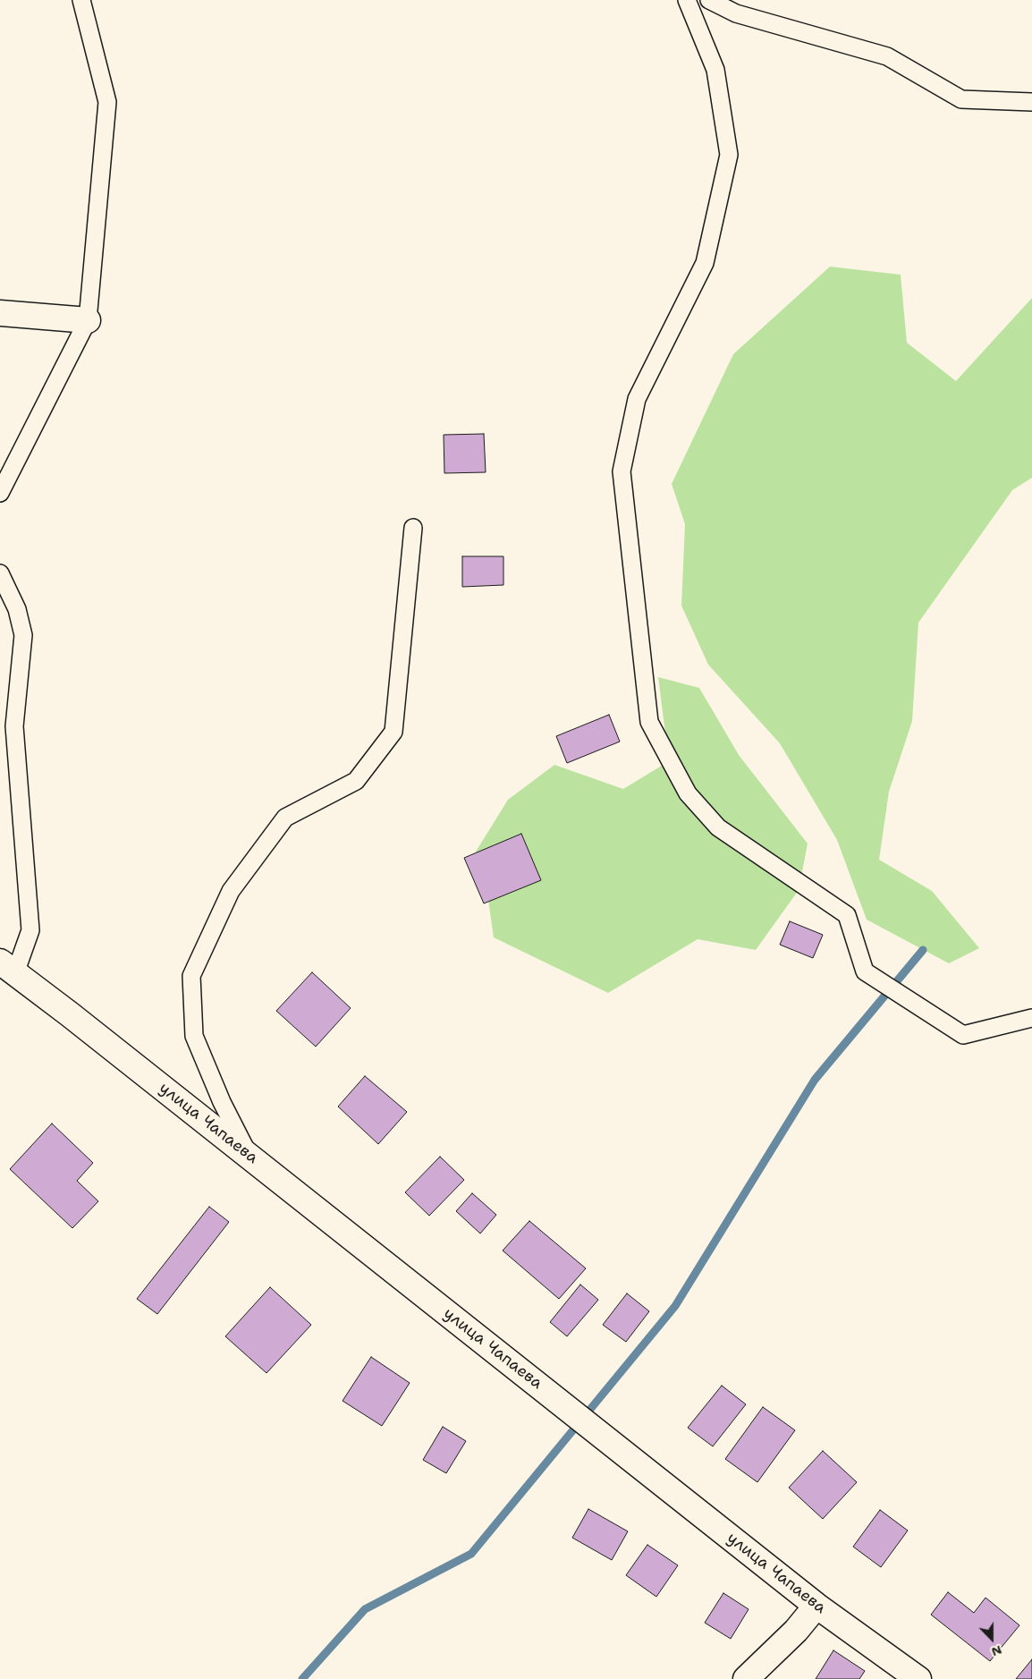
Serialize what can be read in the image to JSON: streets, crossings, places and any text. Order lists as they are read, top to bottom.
{
  "streets": {
    "street": ["улица Чапаева"]
  },
  "north": "bottom"
}
